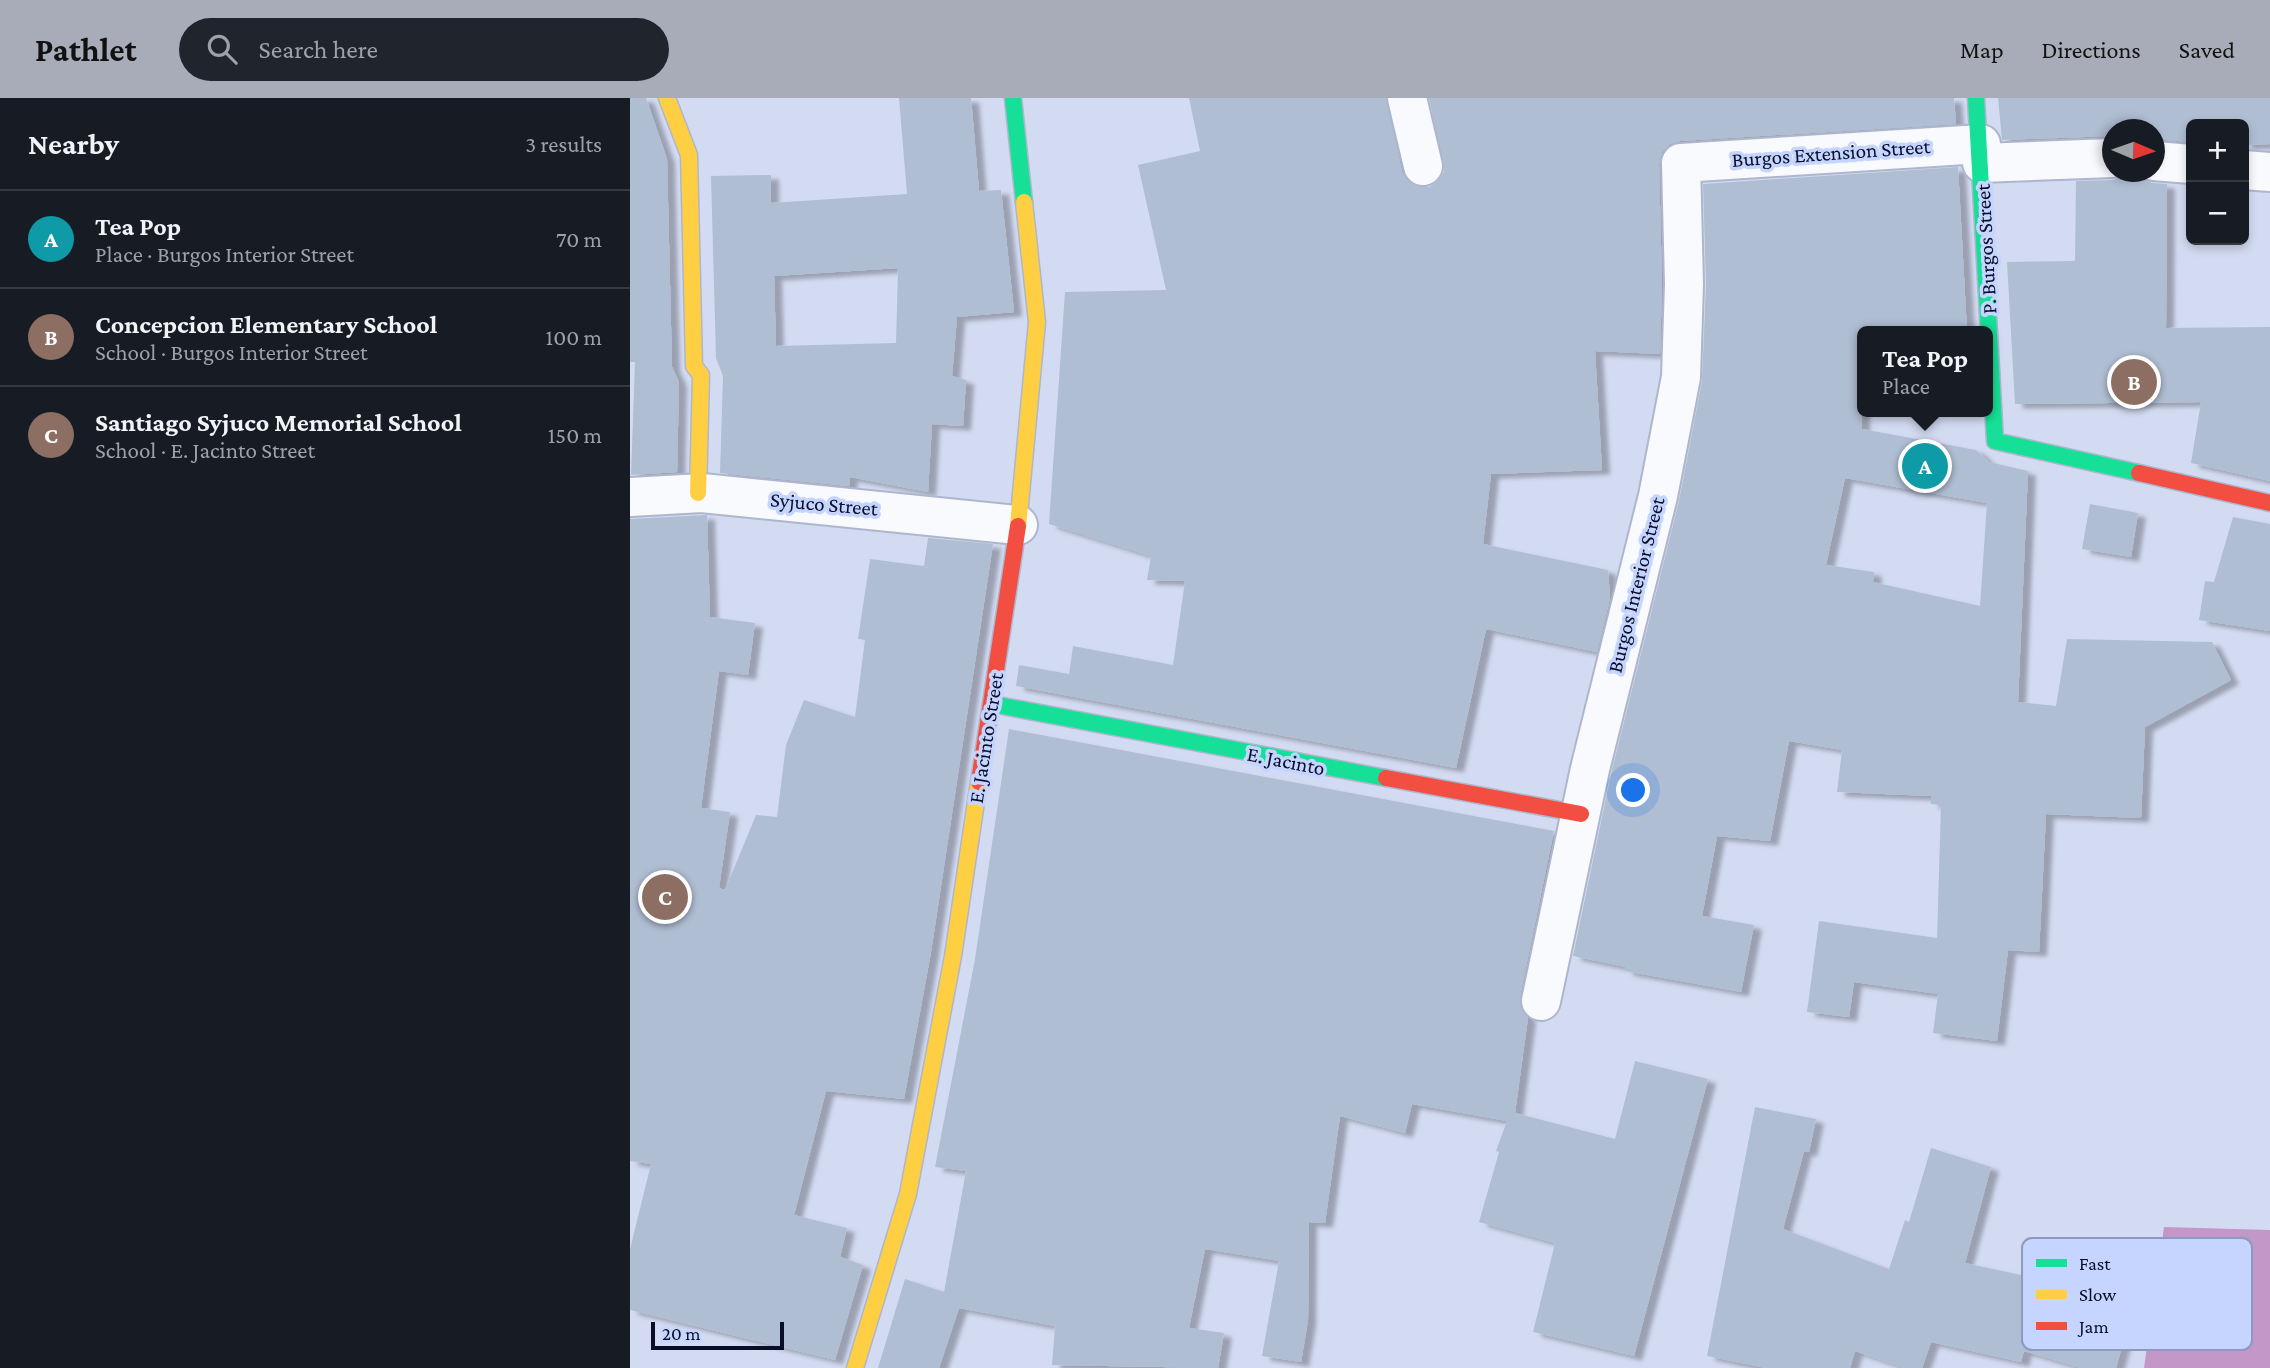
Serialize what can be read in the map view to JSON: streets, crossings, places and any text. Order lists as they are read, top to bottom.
{
  "streets": {
    "street": [
      "Burgos Extension Street",
      "P. Burgos Street",
      "Syjuco Street",
      "Burgos Interior Street",
      "E. Jacinto Street",
      "E. Jacinto"
    ]
  },
  "crossings": [
    ["Burgos Extension Street", "P. Burgos Street"],
    ["Burgos Extension Street", "Burgos Interior Street"],
    ["Syjuco Street", "E. Jacinto Street"],
    ["Burgos Interior Street", "E. Jacinto"],
    ["E. Jacinto Street", "E. Jacinto"]
  ],
  "legend": ["Fast", "Slow", "Jam"],
  "scale_bar": "20 m",
  "north": "right",
  "page": {
    "header": "Pathlet",
    "search": "Search here",
    "nav": ["Map", "Directions", "Saved"],
    "heading": ["Nearby", "3 results"],
    "map_buttons": ["+", "−"],
    "list": [
      {
        "mark": "A",
        "name": "Tea Pop",
        "note": "Place · Burgos Interior Street",
        "value": "70 m"
      },
      {
        "mark": "B",
        "name": "Concepcion Elementary School",
        "note": "School · Burgos Interior Street",
        "value": "100 m"
      },
      {
        "mark": "C",
        "name": "Santiago Syjuco Memorial School",
        "note": "School · E. Jacinto Street",
        "value": "150 m"
      }
    ],
    "popup": ["Tea Pop", "Place"],
    "pins": ["B", "A", "C"],
    "scale": "20 m"
  }
}
